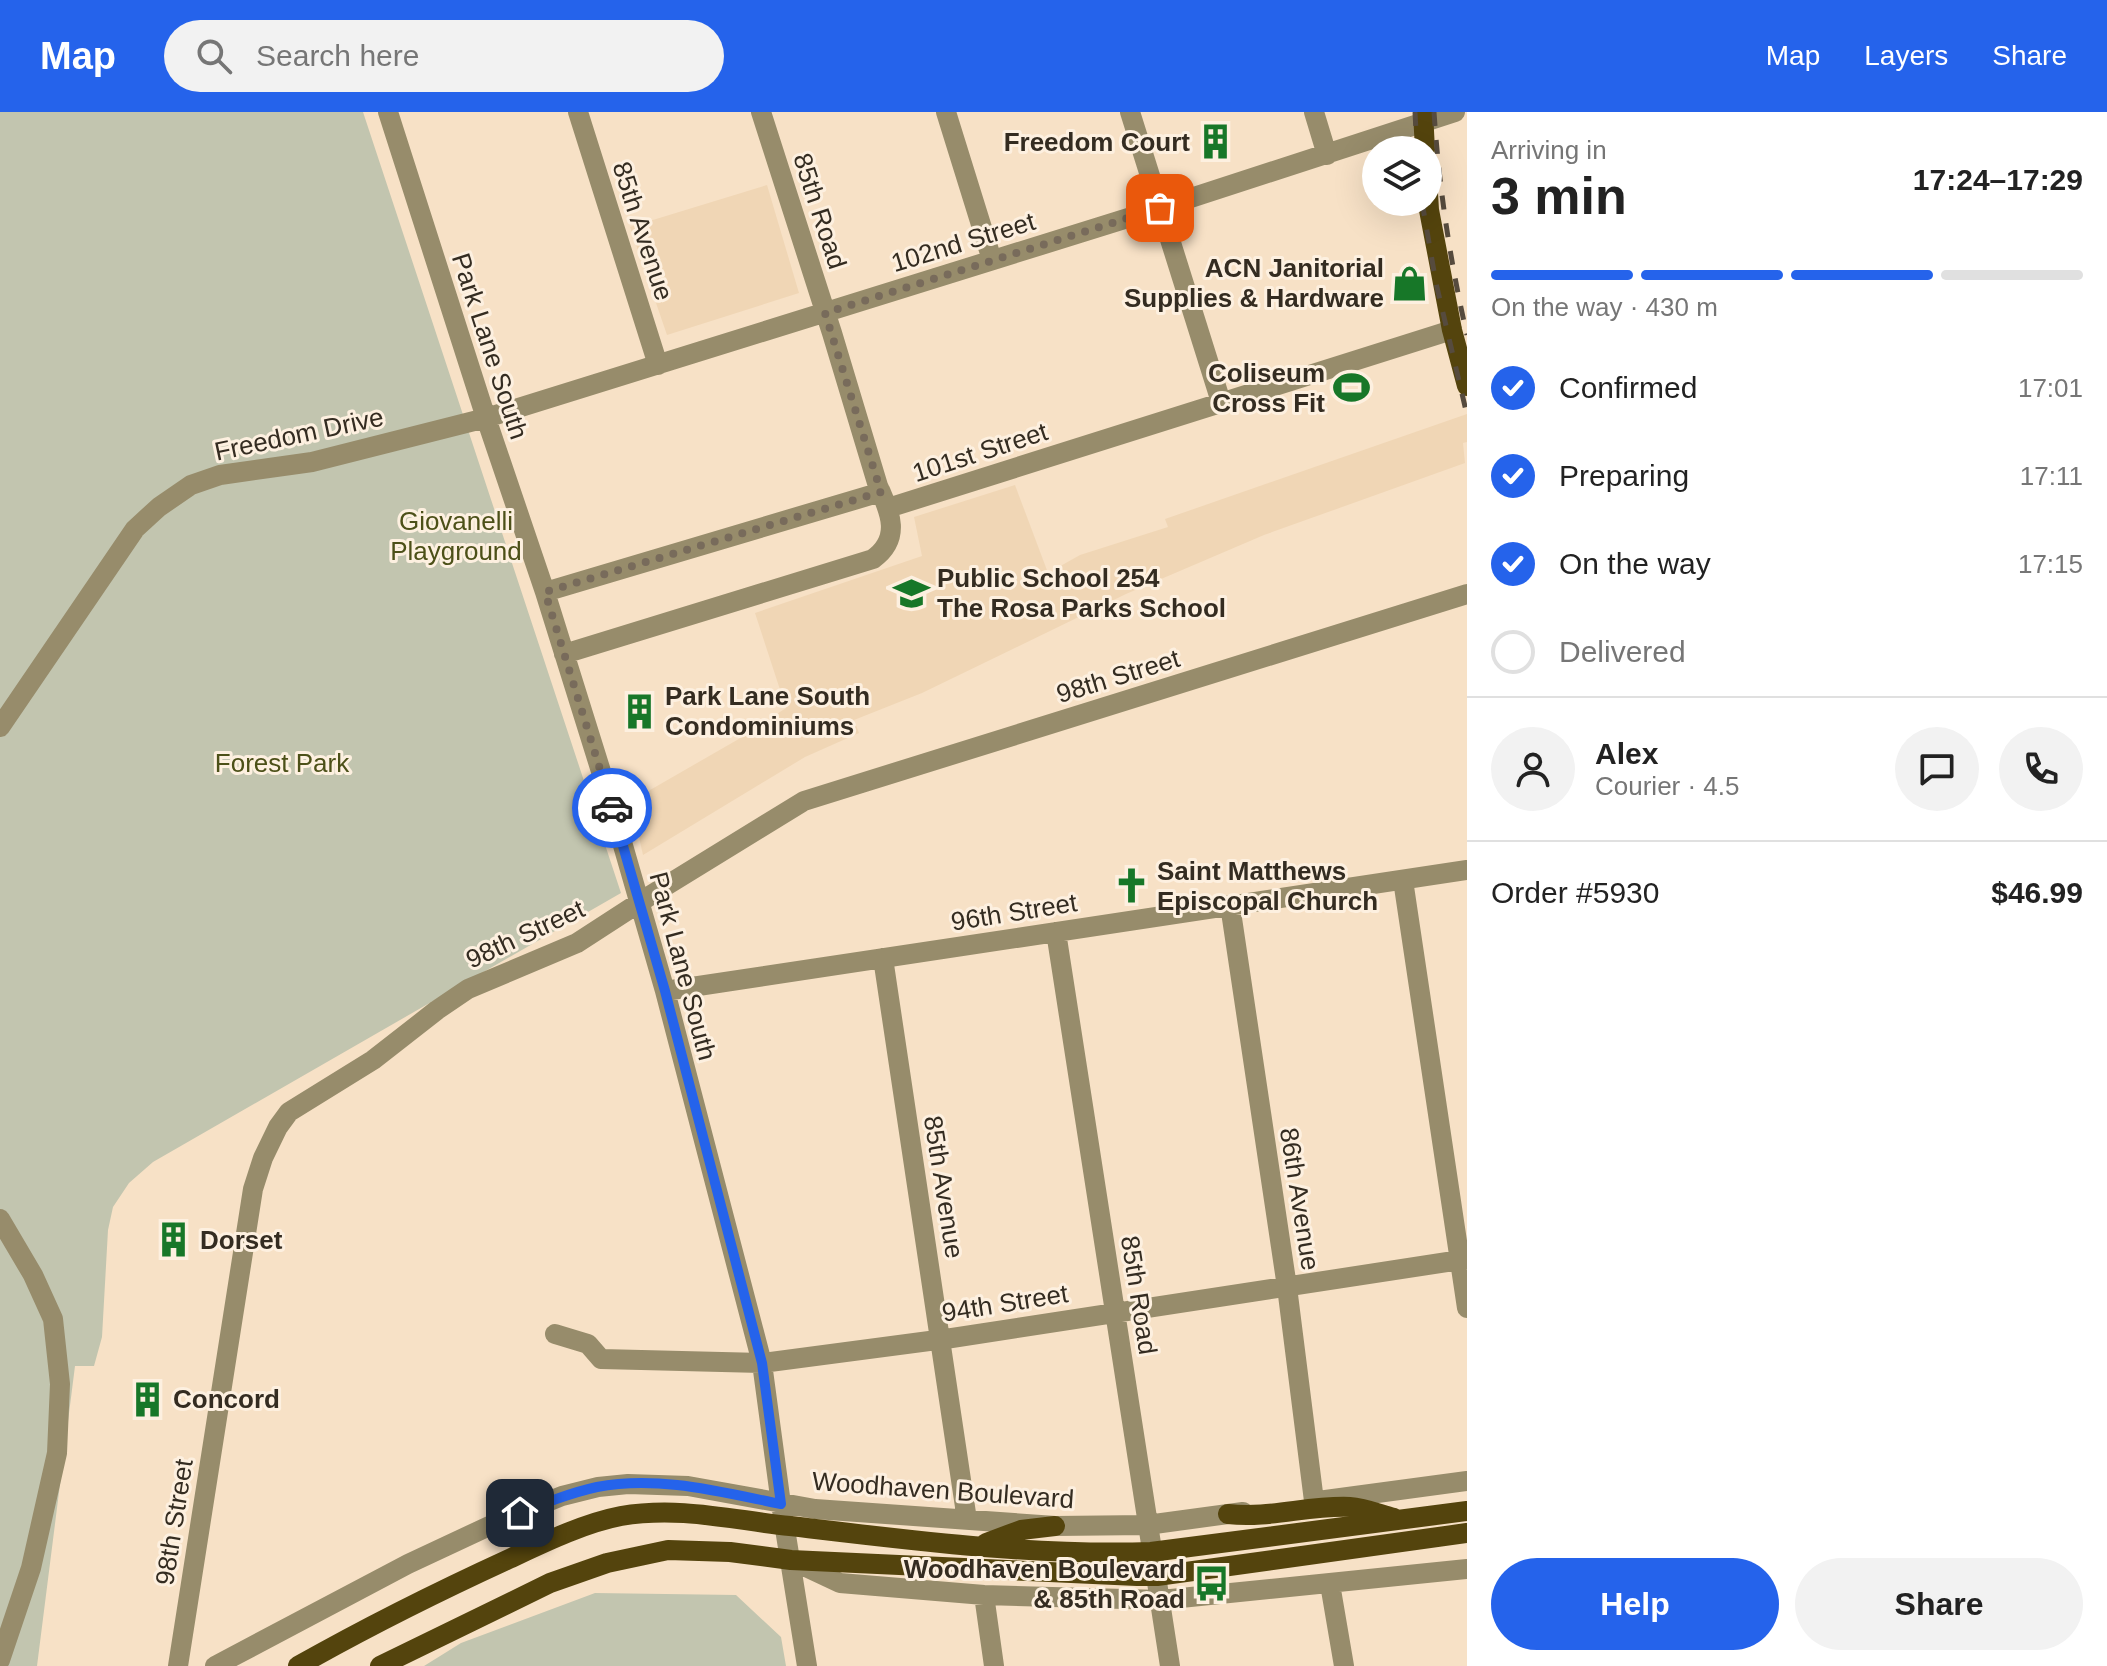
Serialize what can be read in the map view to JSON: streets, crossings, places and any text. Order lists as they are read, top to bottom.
{
  "streets": {
    "main road": ["Woodhaven Boulevard"],
    "street": [
      "85th Road",
      "85th Avenue",
      "102nd Street",
      "Park Lane South",
      "Freedom Drive",
      "101st Street",
      "98th Street",
      "96th Street",
      "86th Avenue",
      "94th Street"
    ]
  },
  "crossings": [
    ["85th Road", "102nd Street"],
    ["85th Road", "101st Street"],
    ["85th Road", "96th Street"],
    ["85th Road", "94th Street"],
    ["85th Road", "Woodhaven Boulevard"],
    ["85th Avenue", "102nd Street"],
    ["85th Avenue", "96th Street"],
    ["85th Avenue", "94th Street"],
    ["85th Avenue", "Woodhaven Boulevard"],
    ["102nd Street", "Park Lane South"],
    ["102nd Street", "Freedom Drive"],
    ["Park Lane South", "Freedom Drive"],
    ["Park Lane South", "101st Street"],
    ["Park Lane South", "98th Street"],
    ["Park Lane South", "96th Street"],
    ["Park Lane South", "94th Street"],
    ["Park Lane South", "Woodhaven Boulevard"],
    ["96th Street", "86th Avenue"],
    ["86th Avenue", "94th Street"],
    ["86th Avenue", "Woodhaven Boulevard"]
  ],
  "parks": ["Giovanelli Playground", "Forest Park"],
  "places": {
    "building": [
      "Freedom Court",
      "Park Lane South Condominiums",
      "Dorset",
      "Concord"
    ],
    "shop": ["ACN Janitorial Supplies & Hardware"],
    "sports": ["Coliseum Cross Fit"],
    "school or university": ["Public School 254 The Rosa Parks School"],
    "church": ["Saint Matthews Episcopal Church"],
    "bus stop": ["Woodhaven Boulevard & 85th Road"]
  },
  "page": {
    "header": "Map",
    "search": "Search here",
    "nav": ["Map", "Layers", "Share"],
    "heading": ["3 min", "Arriving in", "17:24–17:29"],
    "panel": [
      "Alex",
      "Courier · 4.5",
      "Order #5930",
      "$46.99"
    ],
    "bar": "On the way · 430 m",
    "list": [
      ["Confirmed", "17:01"],
      ["Preparing", "17:11"],
      ["On the way", "17:15"],
      "Delivered"
    ],
    "buttons": ["Help", "Share"]
  }
}
